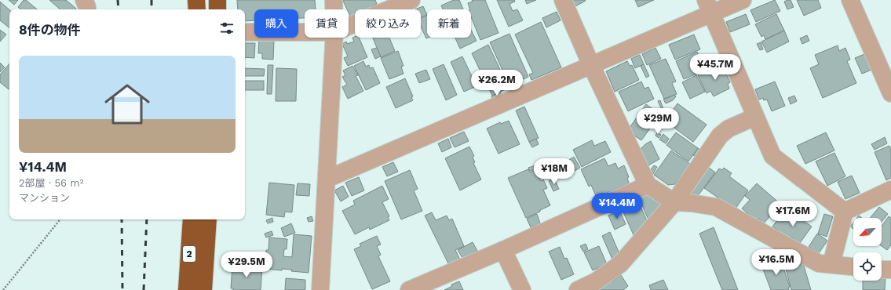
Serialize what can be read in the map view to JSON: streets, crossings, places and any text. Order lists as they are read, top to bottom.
{
  "streets": {
    "highway": ["2"]
  },
  "north": "bottom left",
  "page": {
    "chip": [
      "購入",
      "賃貸",
      "絞り込み",
      "新着"
    ],
    "heading": "8件の物件",
    "list": [
      {
        "name": "¥14.4M",
        "note": "2部屋 · 56 m² · マンション"
      }
    ],
    "price": [
      "¥45.7M",
      "¥26.2M",
      "¥29M",
      "¥18M",
      "¥14.4M",
      "¥17.6M",
      "¥16.5M",
      "¥29.5M"
    ]
  }
}
